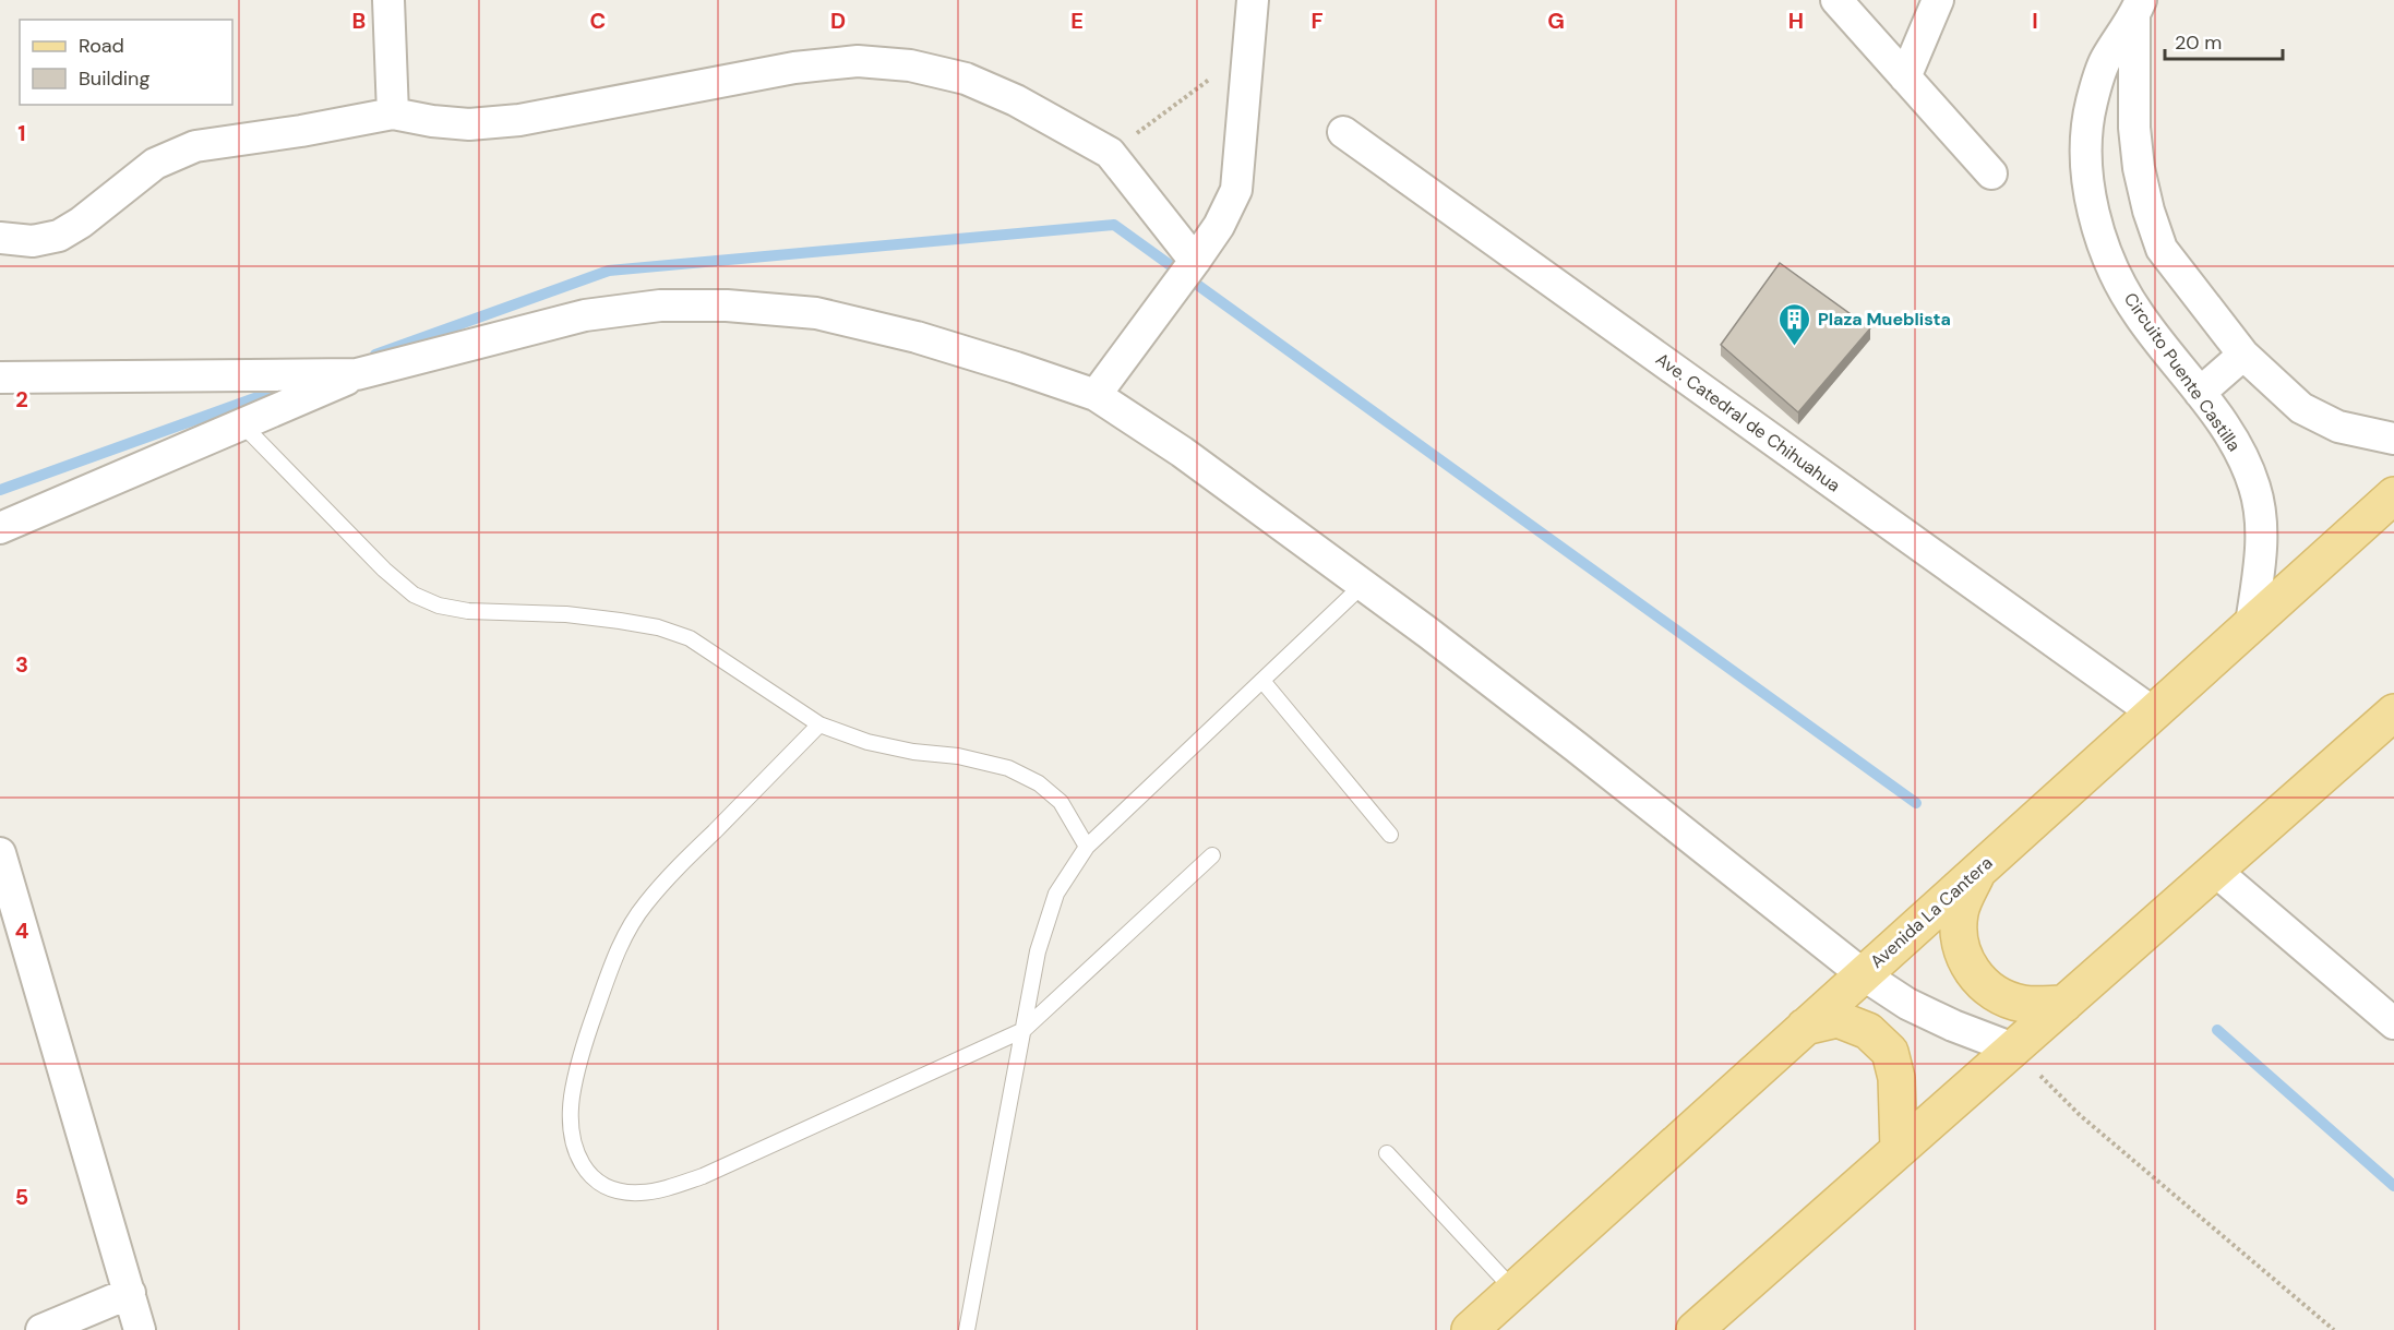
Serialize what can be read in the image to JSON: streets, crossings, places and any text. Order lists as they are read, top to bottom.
{
  "streets": {
    "main road": ["Avenida La Cantera"],
    "street": ["Circuito Puente Castilla", "Ave. Catedral de Chihuahua"]
  },
  "crossings": [
    ["Circuito Puente Castilla", "Avenida La Cantera"],
    ["Ave. Catedral de Chihuahua", "Avenida La Cantera"]
  ],
  "places": {
    "building": ["Plaza Mueblista"]
  },
  "legend": ["Road", "Building"],
  "scale_bar": "20 m",
  "grid": {
    "columns": [
      "B",
      "C",
      "D",
      "E",
      "F",
      "G",
      "H",
      "I"
    ],
    "rows": [
      "1",
      "2",
      "3",
      "4",
      "5"
    ]
  }
}
